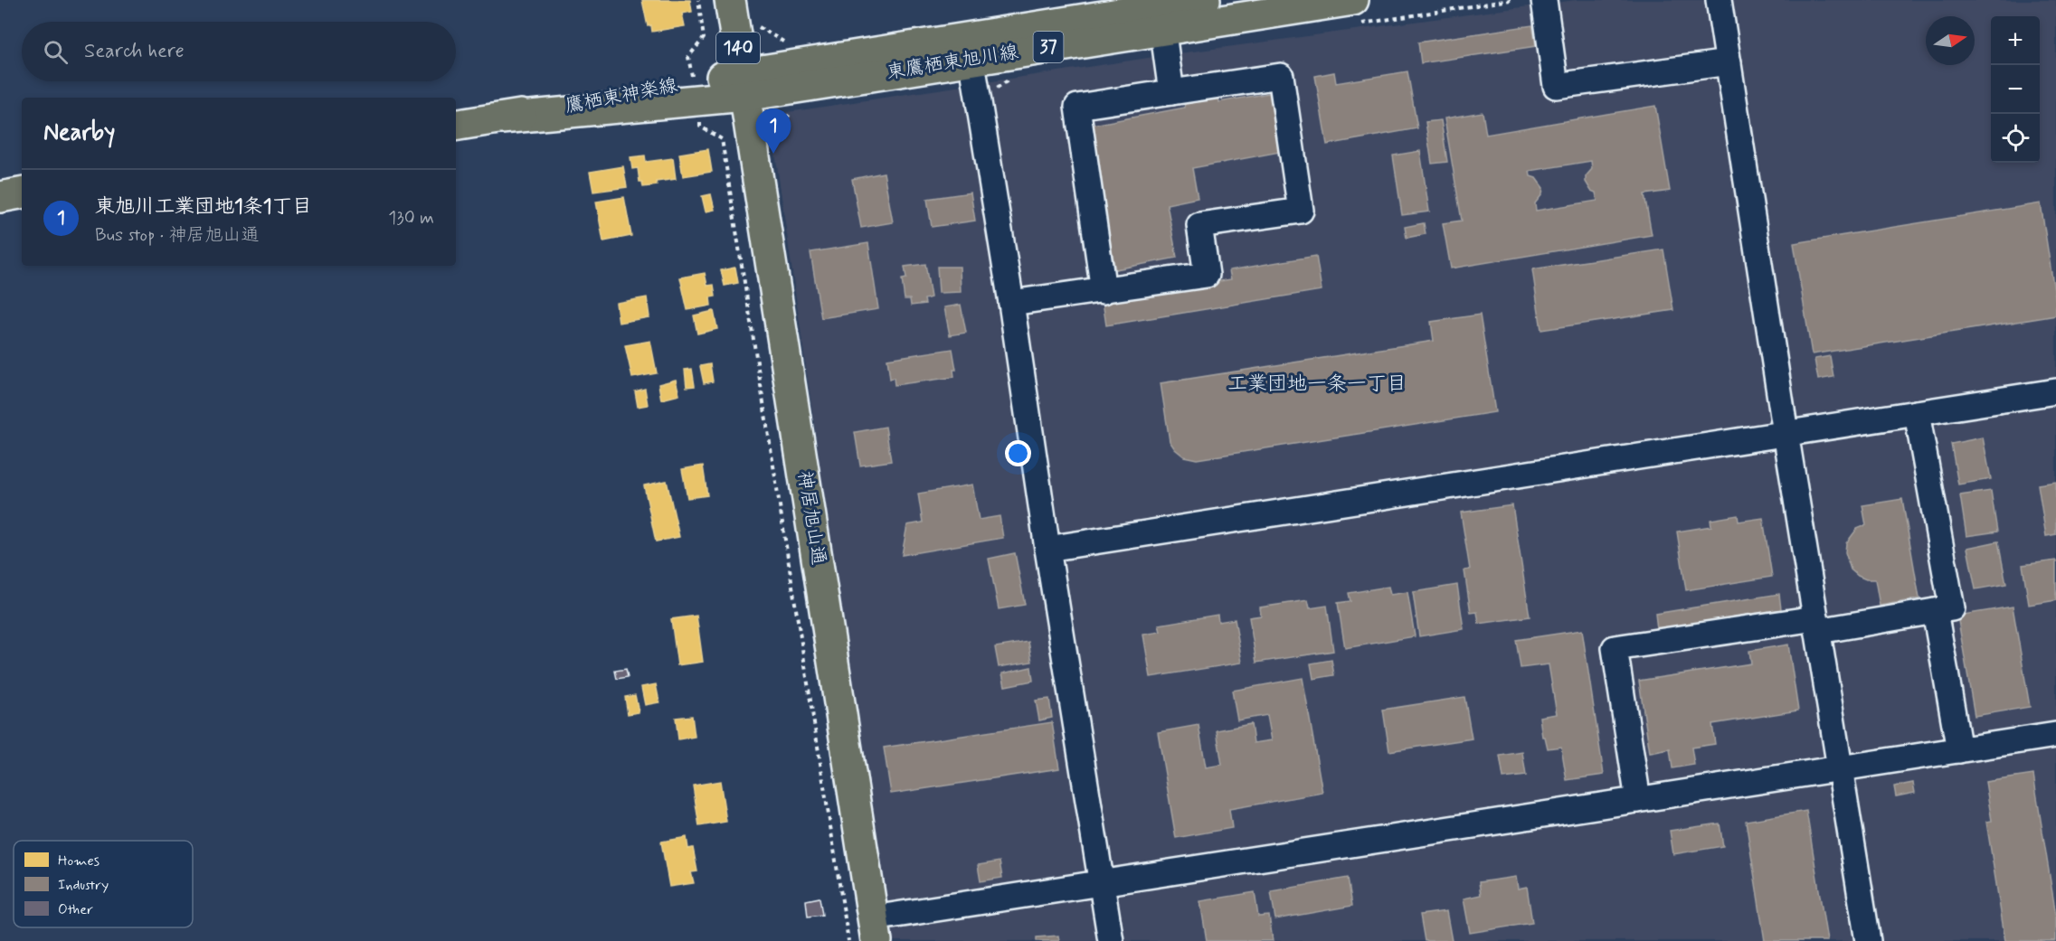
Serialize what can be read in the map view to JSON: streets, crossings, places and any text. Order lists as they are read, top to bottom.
{
  "streets": {
    "main road": [
      "37",
      "140",
      "東鷹栖東旭川線",
      "鷹栖東神楽線",
      "神居旭山通"
    ]
  },
  "crossings": [
    ["140", "東鷹栖東旭川線"],
    ["140", "鷹栖東神楽線"],
    ["140", "神居旭山通"],
    ["東鷹栖東旭川線", "鷹栖東神楽線"],
    ["東鷹栖東旭川線", "神居旭山通"],
    ["鷹栖東神楽線", "神居旭山通"]
  ],
  "districts": ["工業団地一条一丁目"],
  "legend": ["Homes", "Industry", "Other"],
  "north": "right",
  "page": {
    "map_buttons": ["+", "−"],
    "search": "Search here",
    "heading": "Nearby",
    "pins": "1",
    "list": [
      {
        "mark": "1",
        "name": "東旭川工業団地1条1丁目",
        "note": "Bus stop · 神居旭山通",
        "value": "130 m"
      }
    ]
  }
}
